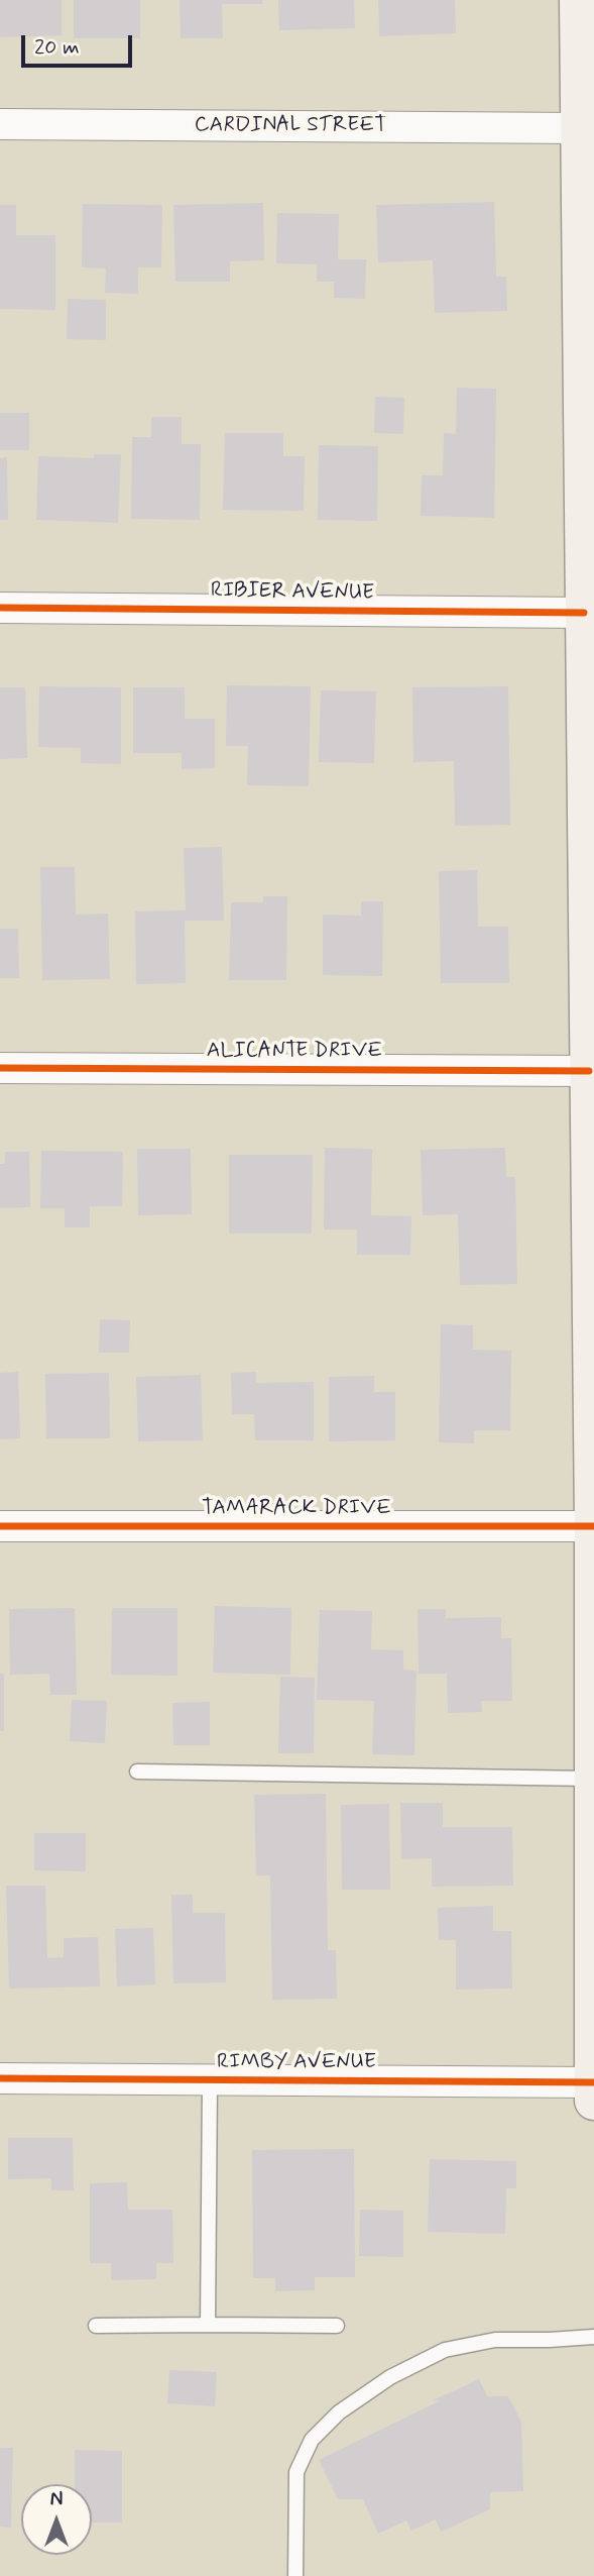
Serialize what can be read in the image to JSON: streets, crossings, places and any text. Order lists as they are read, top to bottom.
{
  "streets": {
    "street": [
      "CARDINAL STREET",
      "RIBIER AVENUE",
      "ALICANTE DRIVE",
      "TAMARACK DRIVE",
      "RIMBY AVENUE"
    ]
  },
  "scale_bar": "20 m",
  "north": "top"
}
